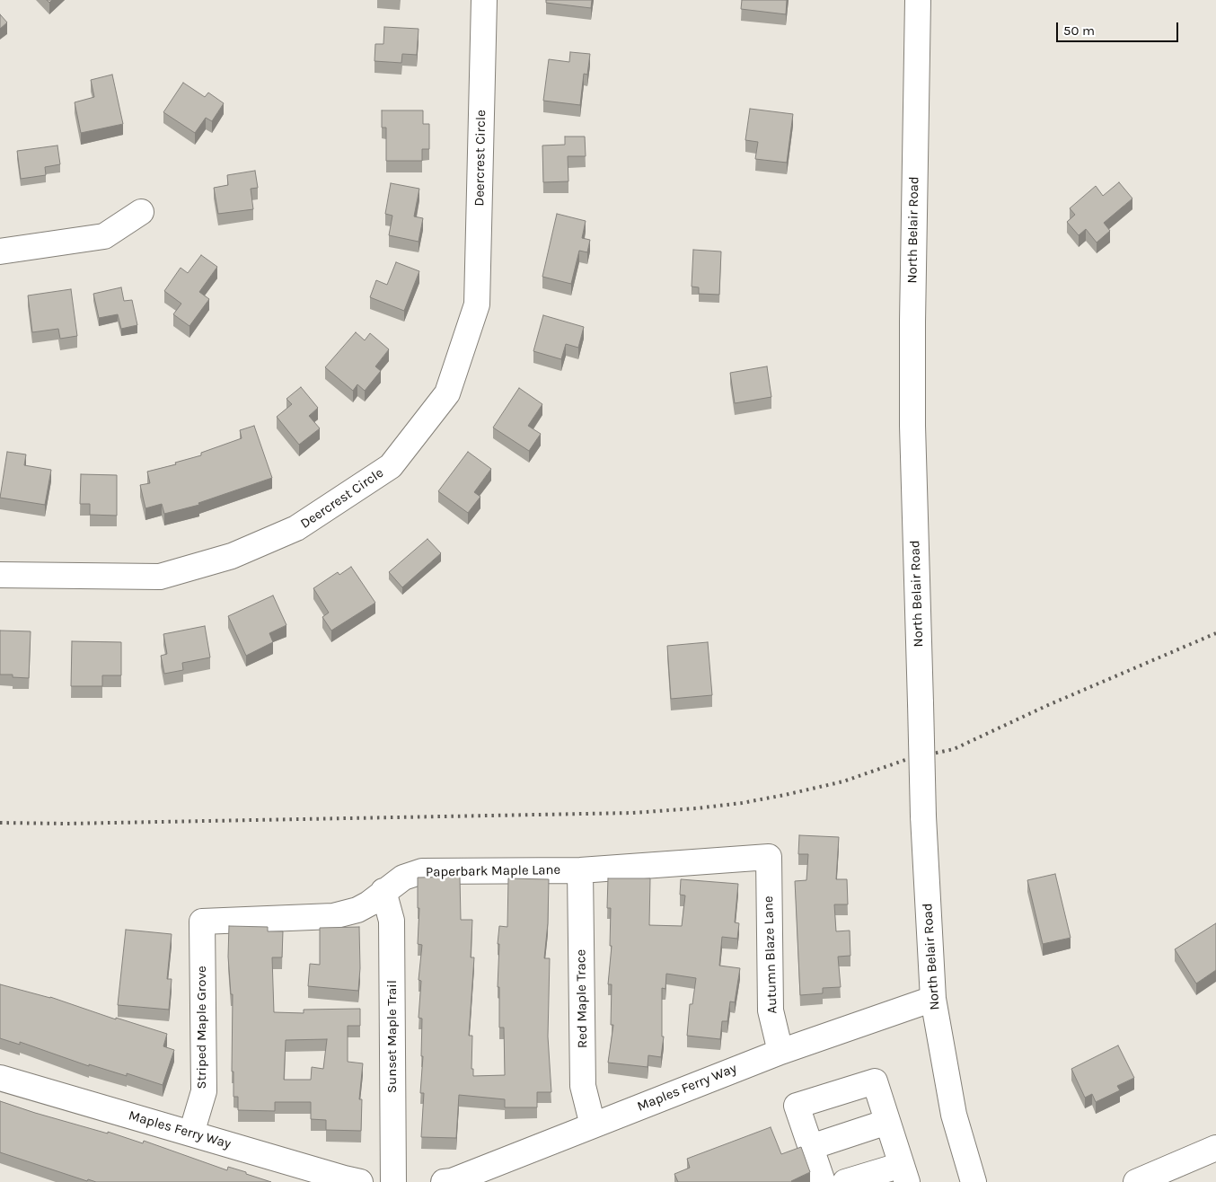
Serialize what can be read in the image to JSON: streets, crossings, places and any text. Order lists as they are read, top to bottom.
{
  "streets": {
    "street": [
      "Deercrest Circle",
      "North Belair Road",
      "Paperbark Maple Lane",
      "Autumn Blaze Lane",
      "Red Maple Trace",
      "Striped Maple Grove",
      "Sunset Maple Trail",
      "Maples Ferry Way"
    ]
  },
  "crossings": [
    ["North Belair Road", "Maples Ferry Way"],
    ["Paperbark Maple Lane", "Autumn Blaze Lane"],
    ["Paperbark Maple Lane", "Red Maple Trace"],
    ["Paperbark Maple Lane", "Striped Maple Grove"],
    ["Paperbark Maple Lane", "Sunset Maple Trail"],
    ["Autumn Blaze Lane", "Maples Ferry Way"],
    ["Red Maple Trace", "Maples Ferry Way"],
    ["Striped Maple Grove", "Maples Ferry Way"]
  ],
  "scale_bar": "50 m"
}
